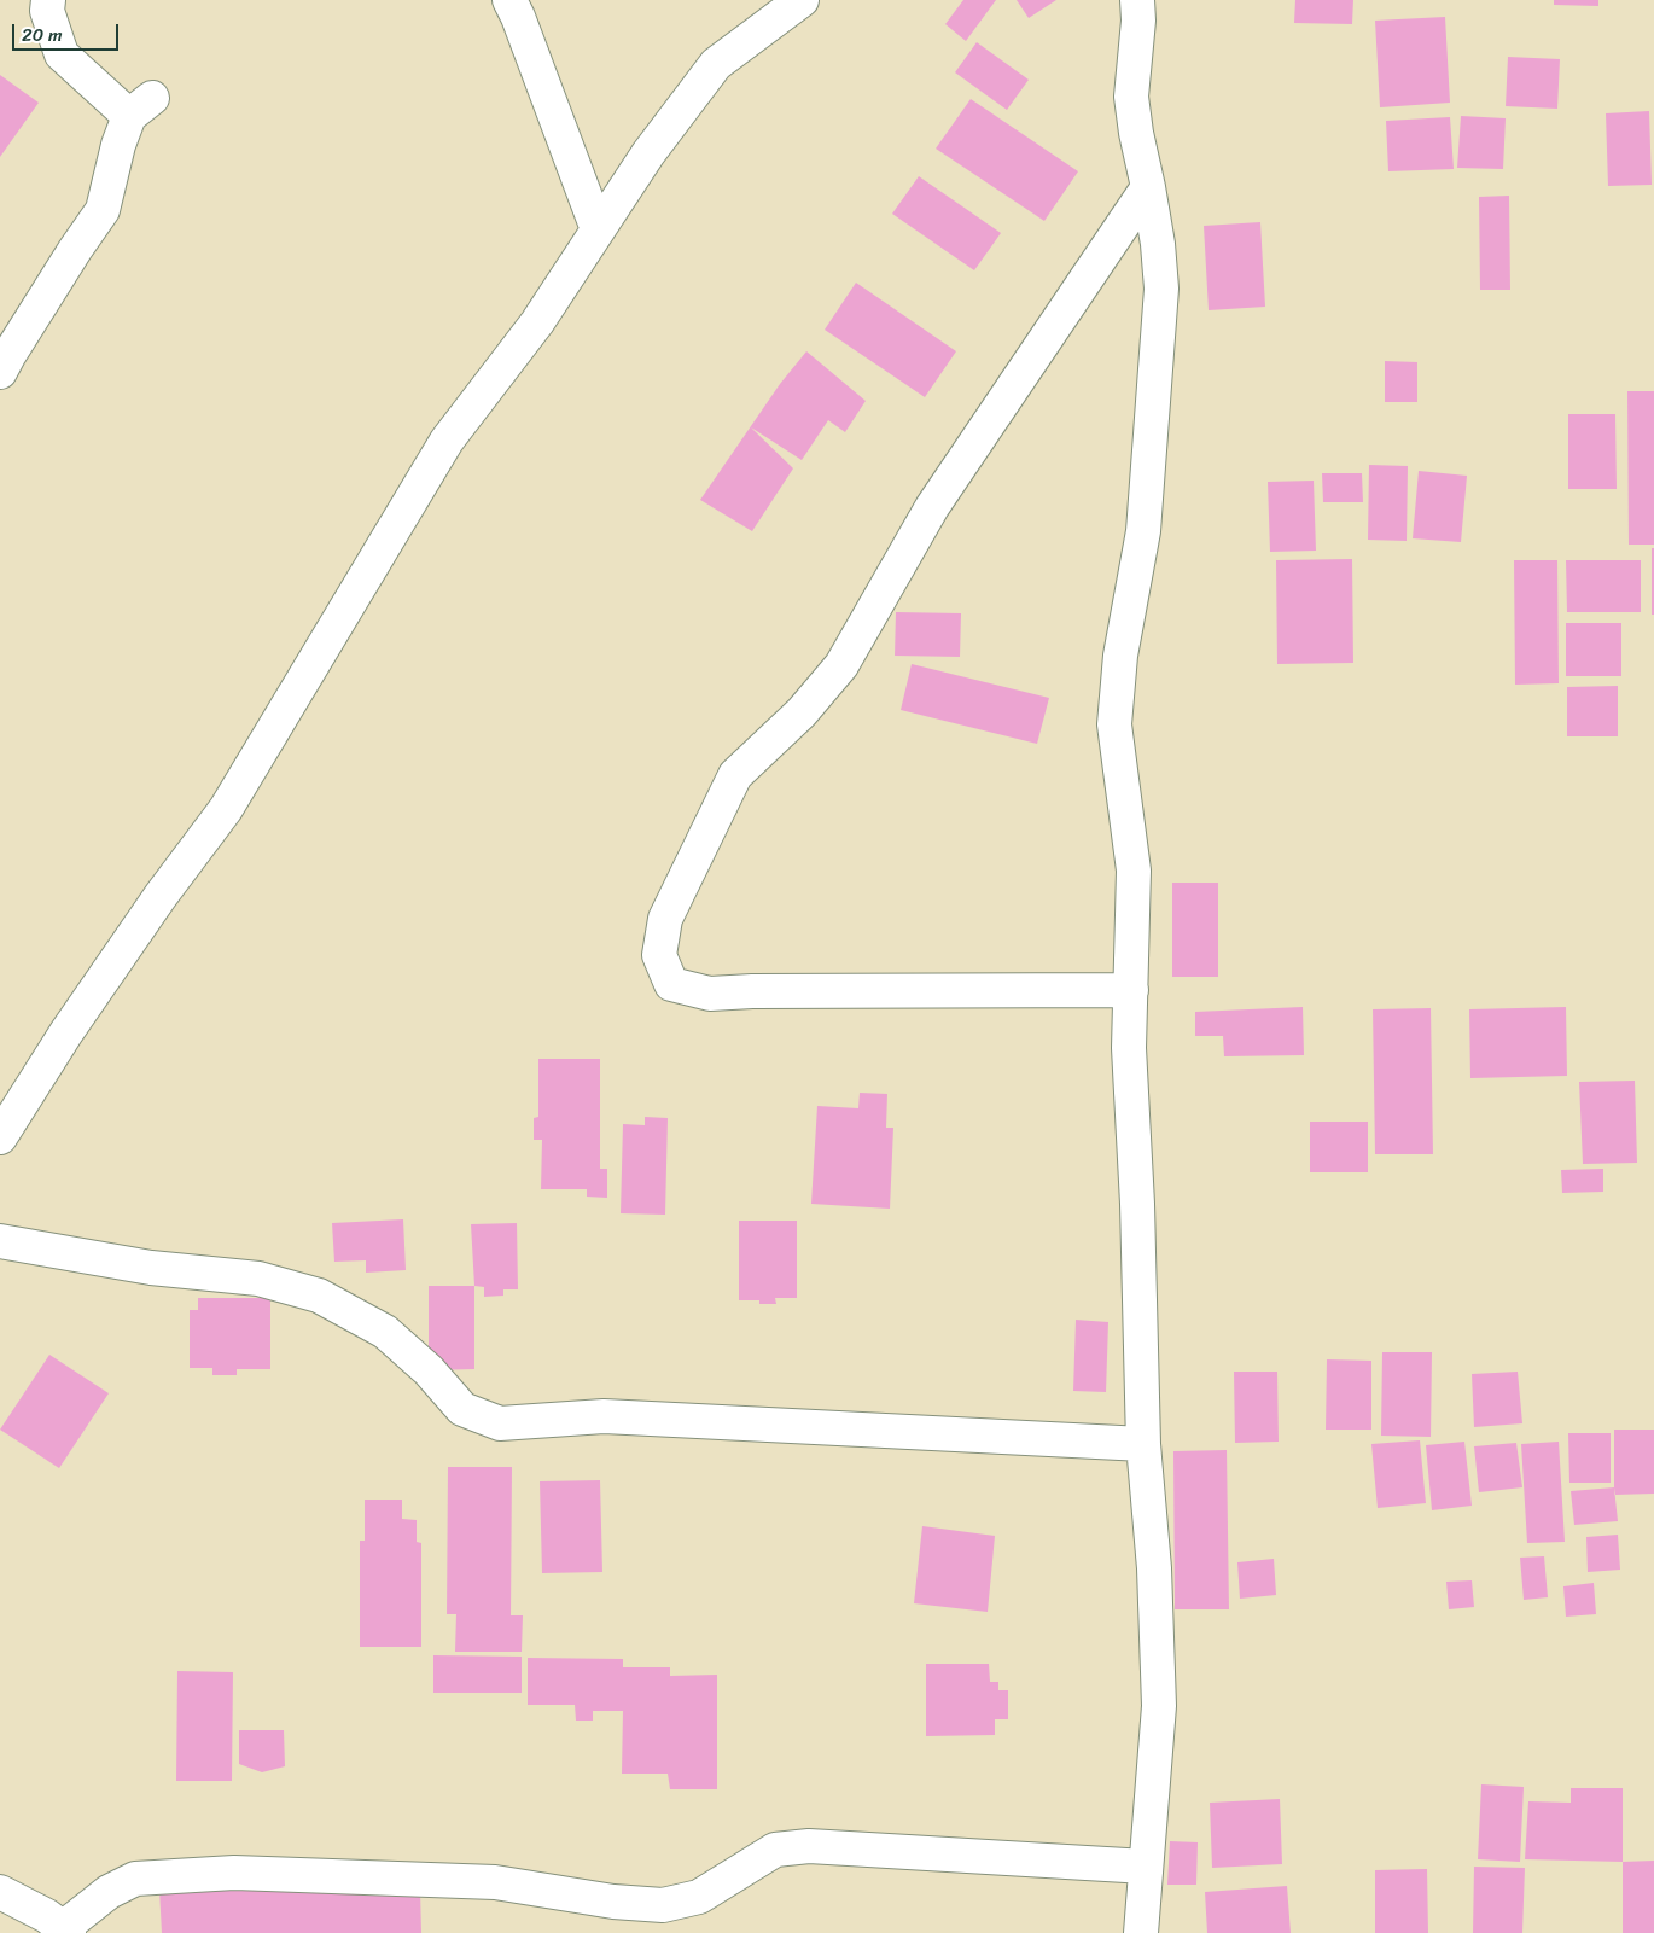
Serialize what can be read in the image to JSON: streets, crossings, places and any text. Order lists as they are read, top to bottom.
{
  "scale_bar": "20 m"
}
